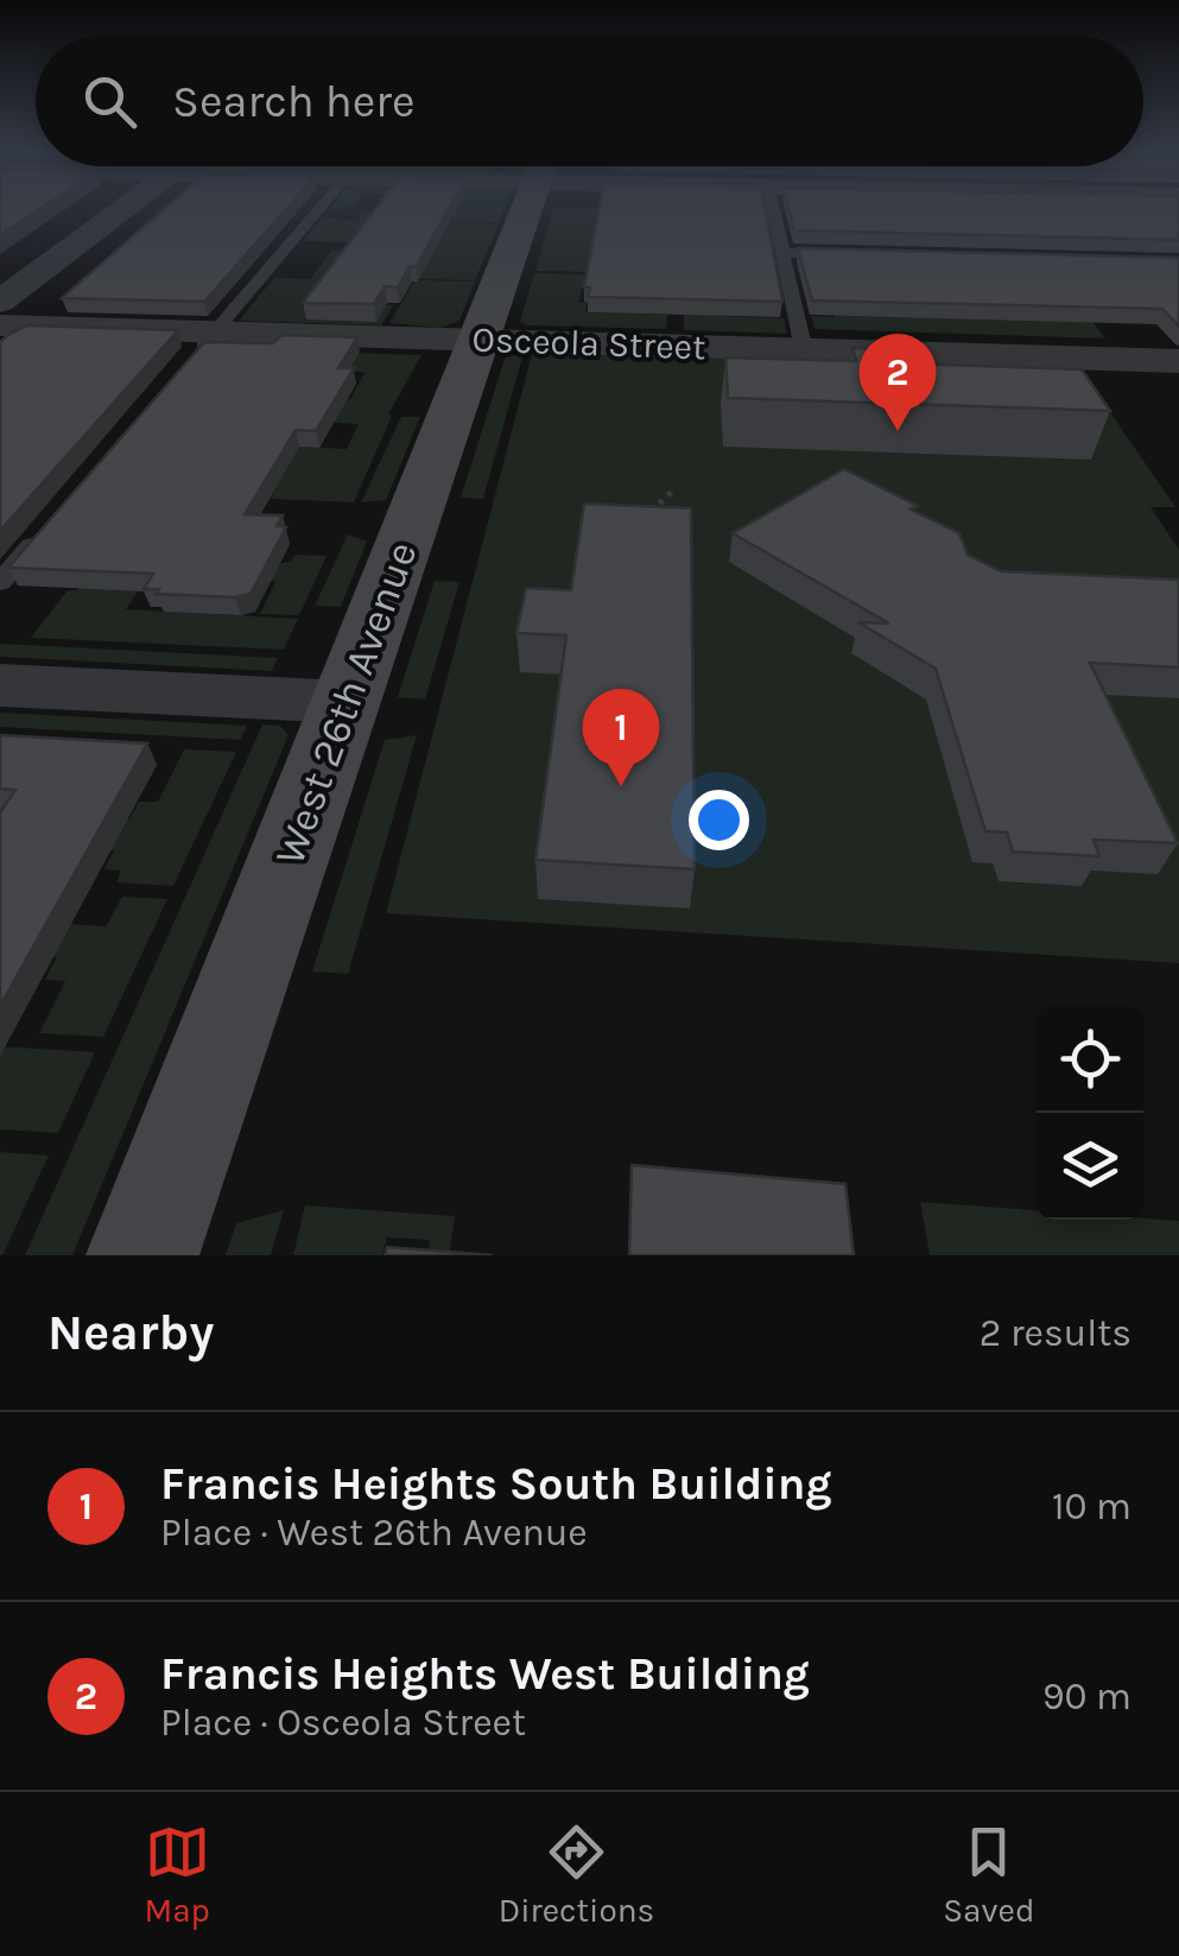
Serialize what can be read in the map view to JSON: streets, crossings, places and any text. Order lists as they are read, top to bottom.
{
  "streets": {
    "street": ["Osceola Street", "West 26th Avenue"]
  },
  "crossings": [
    ["Osceola Street", "West 26th Avenue"]
  ],
  "page": {
    "search": "Search here",
    "pins": ["2", "1"],
    "heading": ["Nearby", "2 results"],
    "list": [
      {
        "mark": "1",
        "name": "Francis Heights South Building",
        "note": "Place · West 26th Avenue",
        "value": "10 m"
      },
      {
        "mark": "2",
        "name": "Francis Heights West Building",
        "note": "Place · Osceola Street",
        "value": "90 m"
      }
    ],
    "nav": ["Map", "Directions", "Saved"]
  }
}
